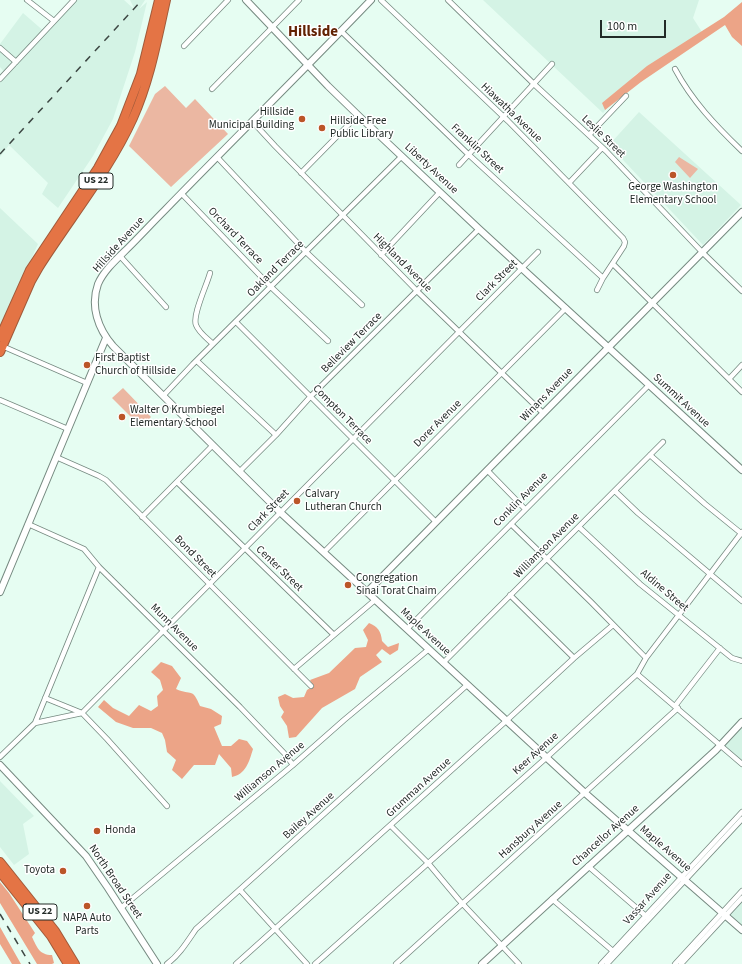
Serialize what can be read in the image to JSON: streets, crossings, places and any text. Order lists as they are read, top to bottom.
{
  "streets": {
    "highway": ["US 22"],
    "street": [
      "Hiawatha Avenue",
      "Leslie Street",
      "Franklin Street",
      "Liberty Avenue",
      "Orchard Terrace",
      "Hillside Avenue",
      "Highland Avenue",
      "Oakland Terrace",
      "Clark Street",
      "Belleview Terrace",
      "Winans Avenue",
      "Summit Avenue",
      "Compton Terrace",
      "Dorer Avenue",
      "Conklin Avenue",
      "Williamson Avenue",
      "Bond Street",
      "Center Street",
      "Aldine Street",
      "Munn Avenue",
      "Maple Avenue",
      "Keer Avenue",
      "Grumman Avenue",
      "Bailey Avenue",
      "Hansbury Avenue",
      "Chancellor Avenue",
      "North Broad Street",
      "Vassar Avenue"
    ]
  },
  "crossings": [
    ["Leslie Street", "Winans Avenue"],
    ["Franklin Street", "Hillside Avenue"],
    ["Liberty Avenue", "Hillside Avenue"],
    ["Liberty Avenue", "Oakland Terrace"],
    ["Liberty Avenue", "Clark Street"],
    ["Liberty Avenue", "Belleview Terrace"],
    ["Liberty Avenue", "Winans Avenue"],
    ["Liberty Avenue", "Summit Avenue"],
    ["Liberty Avenue", "Dorer Avenue"],
    ["Orchard Terrace", "Hillside Avenue"],
    ["Orchard Terrace", "Oakland Terrace"],
    ["Hillside Avenue", "Highland Avenue"],
    ["Hillside Avenue", "Maple Avenue"],
    ["Highland Avenue", "Oakland Terrace"],
    ["Highland Avenue", "Clark Street"],
    ["Highland Avenue", "Belleview Terrace"],
    ["Highland Avenue", "Winans Avenue"],
    ["Highland Avenue", "Dorer Avenue"],
    ["Oakland Terrace", "Compton Terrace"],
    ["Oakland Terrace", "Maple Avenue"],
    ["Clark Street", "Compton Terrace"],
    ["Clark Street", "Bond Street"],
    ["Clark Street", "Center Street"],
    ["Clark Street", "Munn Avenue"],
    ["Clark Street", "Maple Avenue"],
    ["Belleview Terrace", "Compton Terrace"],
    ["Belleview Terrace", "Maple Avenue"],
    ["Winans Avenue", "Summit Avenue"],
    ["Winans Avenue", "Compton Terrace"],
    ["Winans Avenue", "Maple Avenue"],
    ["Summit Avenue", "Conklin Avenue"],
    ["Compton Terrace", "Dorer Avenue"],
    ["Dorer Avenue", "Maple Avenue"],
    ["Conklin Avenue", "Maple Avenue"],
    ["Williamson Avenue", "Aldine Street"],
    ["Williamson Avenue", "Munn Avenue"],
    ["Williamson Avenue", "Maple Avenue"],
    ["Williamson Avenue", "North Broad Street"],
    ["Aldine Street", "Keer Avenue"],
    ["Aldine Street", "Hansbury Avenue"],
    ["Maple Avenue", "Keer Avenue"],
    ["Maple Avenue", "Grumman Avenue"],
    ["Maple Avenue", "Bailey Avenue"],
    ["Maple Avenue", "Hansbury Avenue"],
    ["Maple Avenue", "Chancellor Avenue"],
    ["Maple Avenue", "Vassar Avenue"]
  ],
  "districts": ["Hillside"],
  "places": [
    "Hillside Municipal Building",
    "Hillside Free Public Library",
    "George Washington Elementary School",
    "First Baptist Church of Hillside",
    "Walter O Krumbiegel Elementary School",
    "Calvary Lutheran Church",
    "Congregation Sinai Torat Chaim",
    "Honda",
    "Toyota",
    "NAPA Auto Parts"
  ],
  "scale_bar": "100 m"
}
